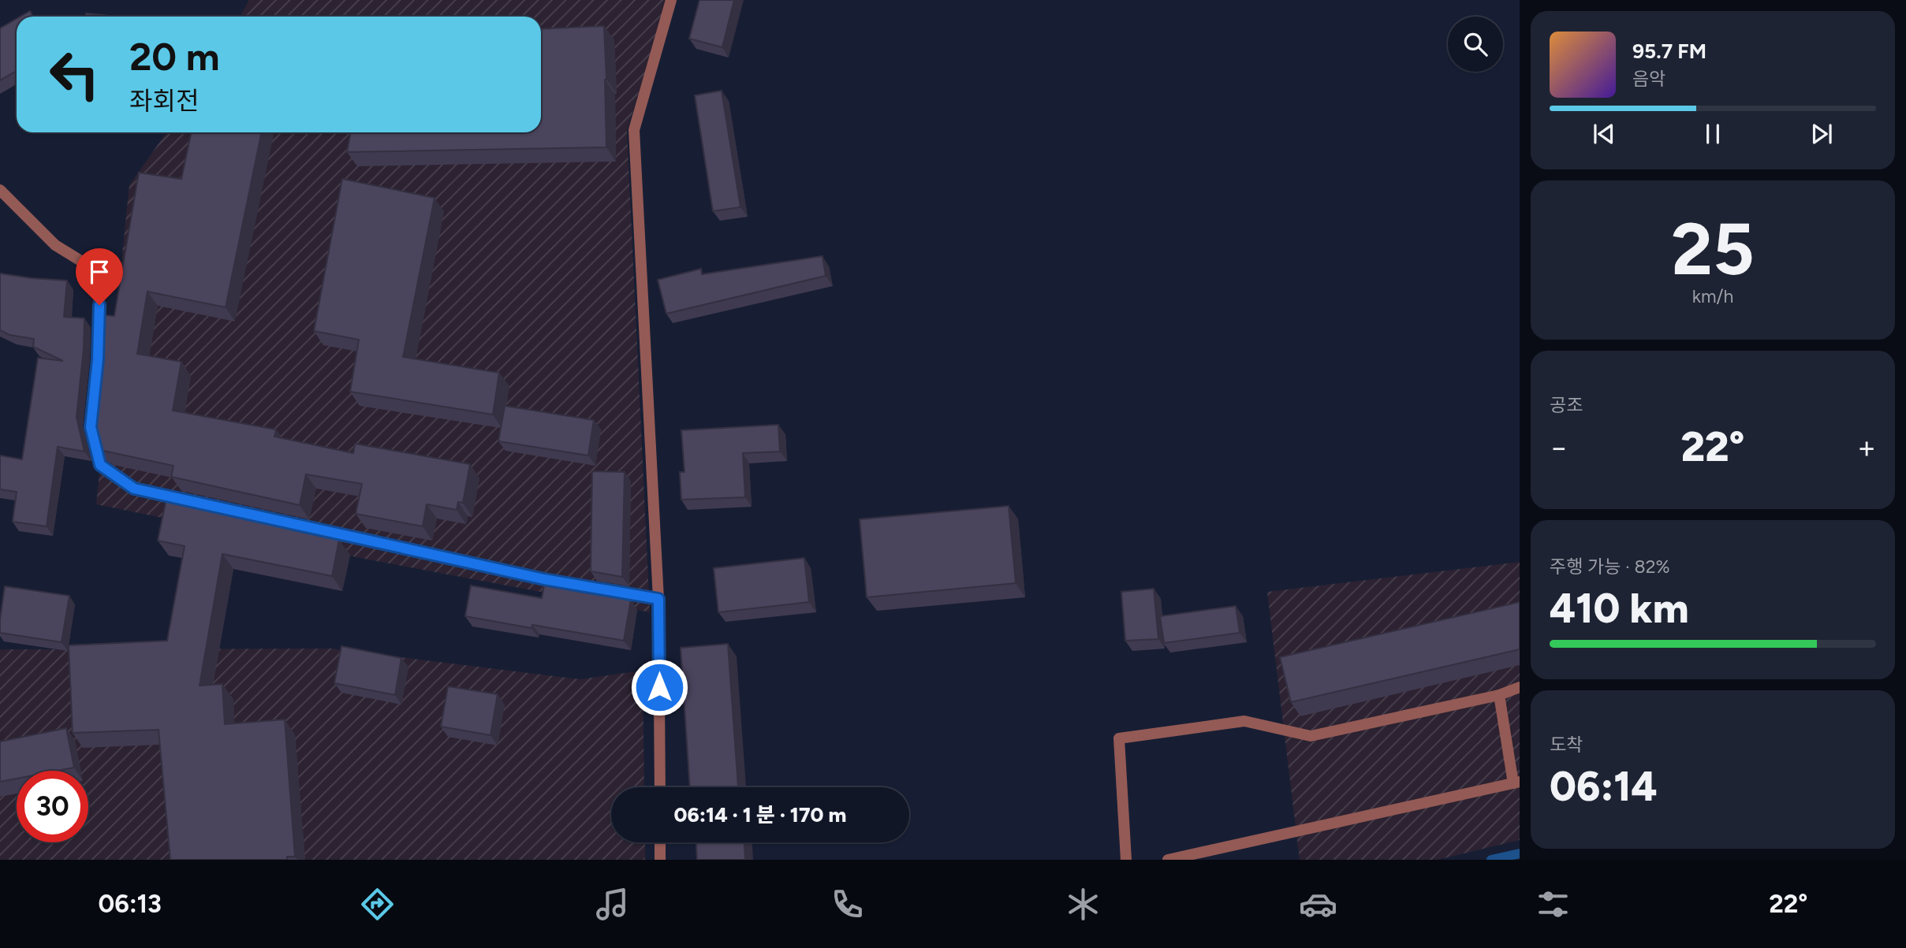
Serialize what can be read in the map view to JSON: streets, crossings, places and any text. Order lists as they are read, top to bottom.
{
  "page": {
    "turn": ["20 m", "좌회전"],
    "song": ["95.7 FM", "음악"],
    "tile": [
      ["25", "km/h"],
      "공조",
      ["주행 가능 · 82%", "410 km"],
      ["도착", "06:14"]
    ],
    "heat": ["−", "22°", "+"],
    "limit": "30",
    "trip": "06:14 · 1 분 · 170 m",
    "tabs": ["06:13", "22°"]
  }
}
